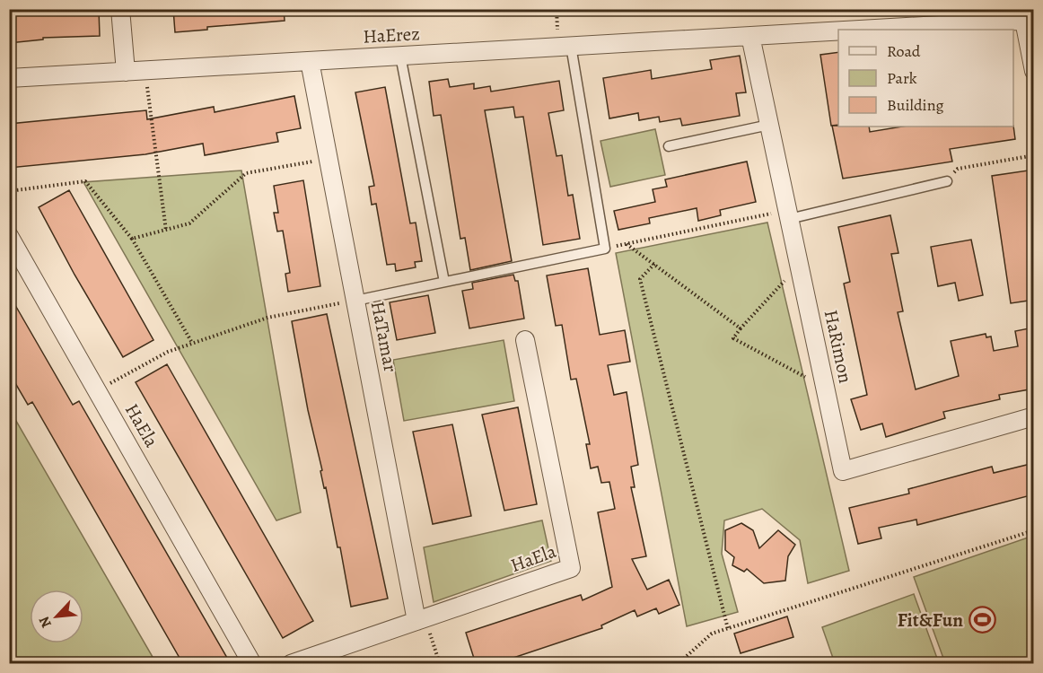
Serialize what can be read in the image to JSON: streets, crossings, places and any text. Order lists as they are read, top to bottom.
{
  "streets": {
    "street": [
      "HaErez",
      "HaTamar",
      "HaRimon",
      "HaEla"
    ]
  },
  "crossings": [
    ["HaErez", "HaTamar"],
    ["HaErez", "HaRimon"],
    ["HaTamar", "HaEla"]
  ],
  "places": {
    "sports": ["Fit&Fun"]
  },
  "legend": ["Road", "Park", "Building"],
  "north": "bottom left"
}
